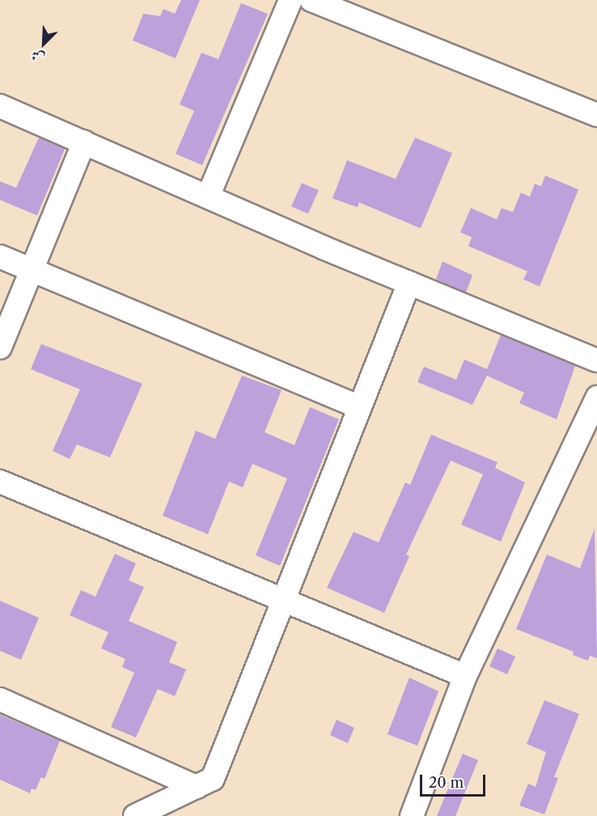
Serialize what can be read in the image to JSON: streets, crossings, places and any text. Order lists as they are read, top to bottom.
{
  "scale_bar": "20 m",
  "north": "bottom left"
}
